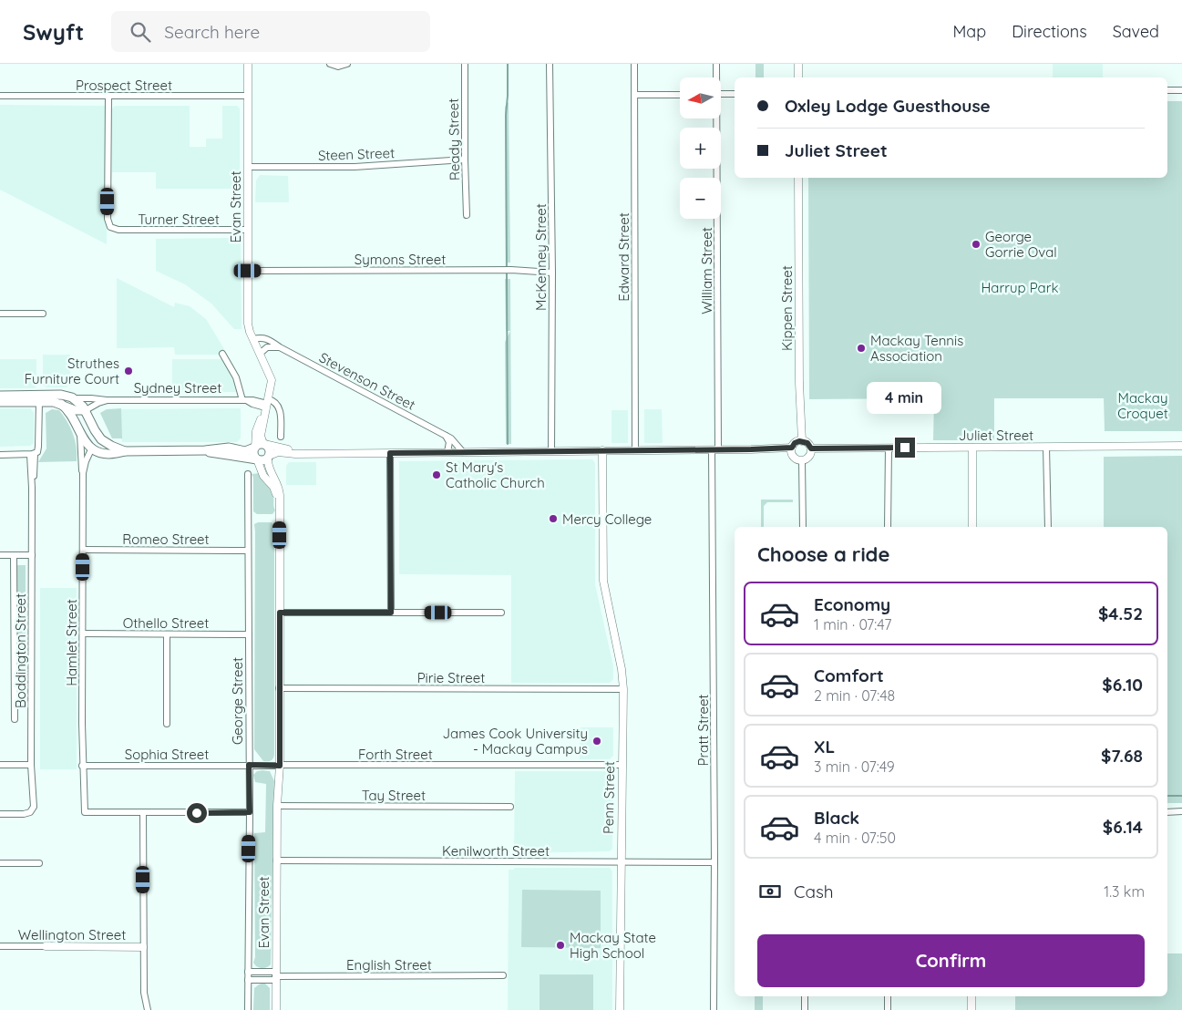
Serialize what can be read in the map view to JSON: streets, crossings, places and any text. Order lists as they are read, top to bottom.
{
  "streets": {
    "street": [
      "Prospect Street",
      "Ready Street",
      "Steen Street",
      "Evan Street",
      "Turner Street",
      "McKenney Street",
      "Edward Street",
      "Symons Street",
      "William Street",
      "Kippen Street",
      "Stevenson Street",
      "Sydney Street",
      "Juliet Street",
      "Romeo Street",
      "Othello Street",
      "Hamlet Street",
      "Boddington Street",
      "Pirie Street",
      "George Street",
      "Pratt Street",
      "Sophia Street",
      "Forth Street",
      "Tay Street",
      "Penn Street",
      "Kenilworth Street",
      "Wellington Street",
      "English Street"
    ]
  },
  "crossings": [
    ["Prospect Street", "Evan Street"],
    ["Prospect Street", "Turner Street"],
    ["Ready Street", "Steen Street"],
    ["Steen Street", "Evan Street"],
    ["Evan Street", "Turner Street"],
    ["Evan Street", "Symons Street"],
    ["Evan Street", "Stevenson Street"],
    ["Evan Street", "Sydney Street"],
    ["Evan Street", "Pirie Street"],
    ["Evan Street", "Sophia Street"],
    ["Evan Street", "Forth Street"],
    ["Evan Street", "Tay Street"],
    ["Evan Street", "Kenilworth Street"],
    ["Evan Street", "English Street"],
    ["McKenney Street", "Symons Street"],
    ["William Street", "Pratt Street"],
    ["Kippen Street", "Juliet Street"],
    ["Romeo Street", "Hamlet Street"],
    ["Romeo Street", "George Street"],
    ["Othello Street", "Hamlet Street"],
    ["Othello Street", "George Street"],
    ["Hamlet Street", "Sophia Street"],
    ["Pirie Street", "Penn Street"],
    ["George Street", "Sophia Street"],
    ["Pratt Street", "Kenilworth Street"],
    ["Sophia Street", "Forth Street"],
    ["Forth Street", "Penn Street"],
    ["Penn Street", "Kenilworth Street"]
  ],
  "parks": ["Harrup Park", "Mackay Croquet"],
  "places": [
    "George Gorrie Oval",
    "Mackay Tennis Association",
    "Struthes Furniture Court",
    "St Mary's Catholic Church",
    "Mercy College",
    "James Cook University - Mackay Campus",
    "Mackay State High School"
  ],
  "north": "left",
  "page": {
    "header": "Swyft",
    "search": "Search here",
    "nav": ["Map", "Directions", "Saved"],
    "map_buttons": ["+", "−"],
    "banner": ["Oxley Lodge Guesthouse", "Juliet Street"],
    "bubble": "4 min",
    "heading": "Choose a ride",
    "list": [
      {
        "name": "Economy",
        "note": "1 min · 07:47",
        "value": "$4.52"
      },
      {
        "name": "Comfort",
        "note": "2 min · 07:48",
        "value": "$6.10"
      },
      {
        "name": "XL",
        "note": "3 min · 07:49",
        "value": "$7.68"
      },
      {
        "name": "Black",
        "note": "4 min · 07:50",
        "value": "$6.14"
      }
    ],
    "pay": ["Cash", "1.3 km"],
    "buttons": "Confirm"
  }
}
